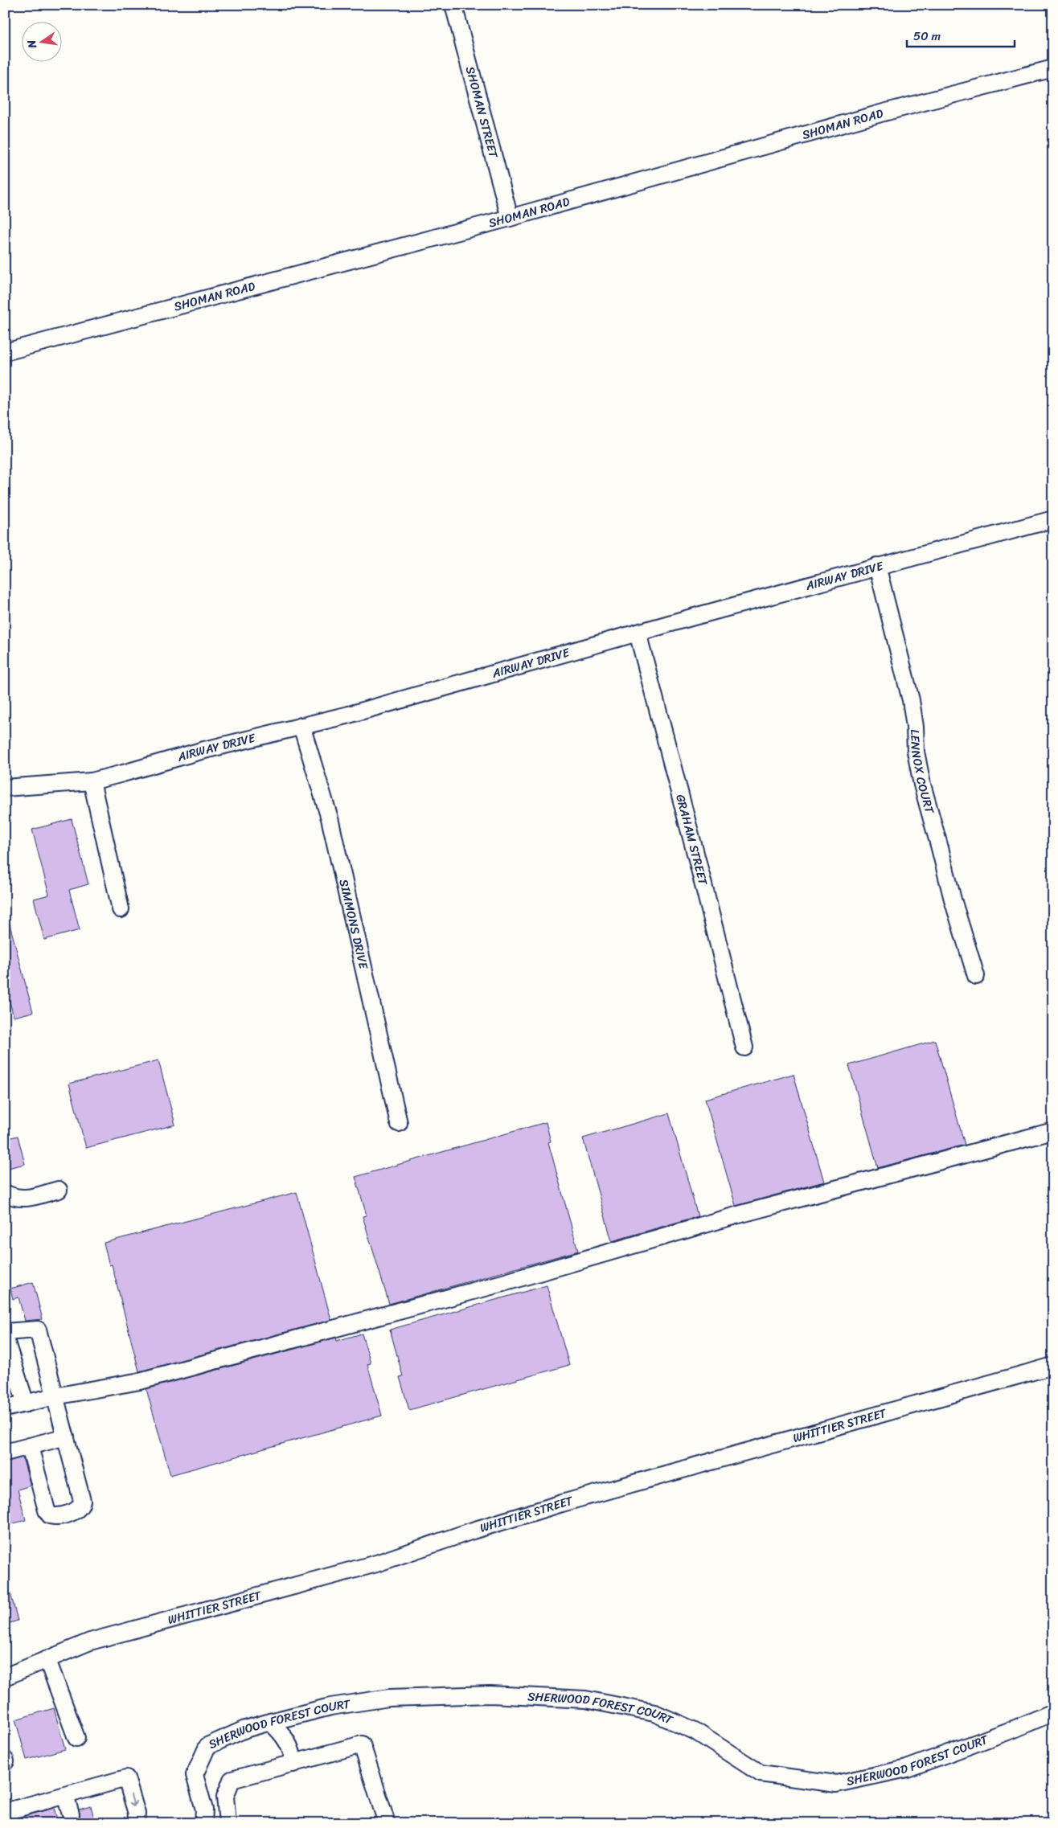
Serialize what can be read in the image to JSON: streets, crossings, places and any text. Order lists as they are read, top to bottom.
{
  "streets": {
    "street": [
      "SHOMAN STREET",
      "SHOMAN ROAD",
      "AIRWAY DRIVE",
      "LENNOX COURT",
      "GRAHAM STREET",
      "SIMMONS DRIVE",
      "WHITTIER STREET",
      "SHERWOOD FOREST COURT"
    ]
  },
  "crossings": [
    ["SHOMAN STREET", "SHOMAN ROAD"],
    ["AIRWAY DRIVE", "LENNOX COURT"],
    ["AIRWAY DRIVE", "GRAHAM STREET"],
    ["AIRWAY DRIVE", "SIMMONS DRIVE"]
  ],
  "scale_bar": "50 m",
  "north": "left"
}
